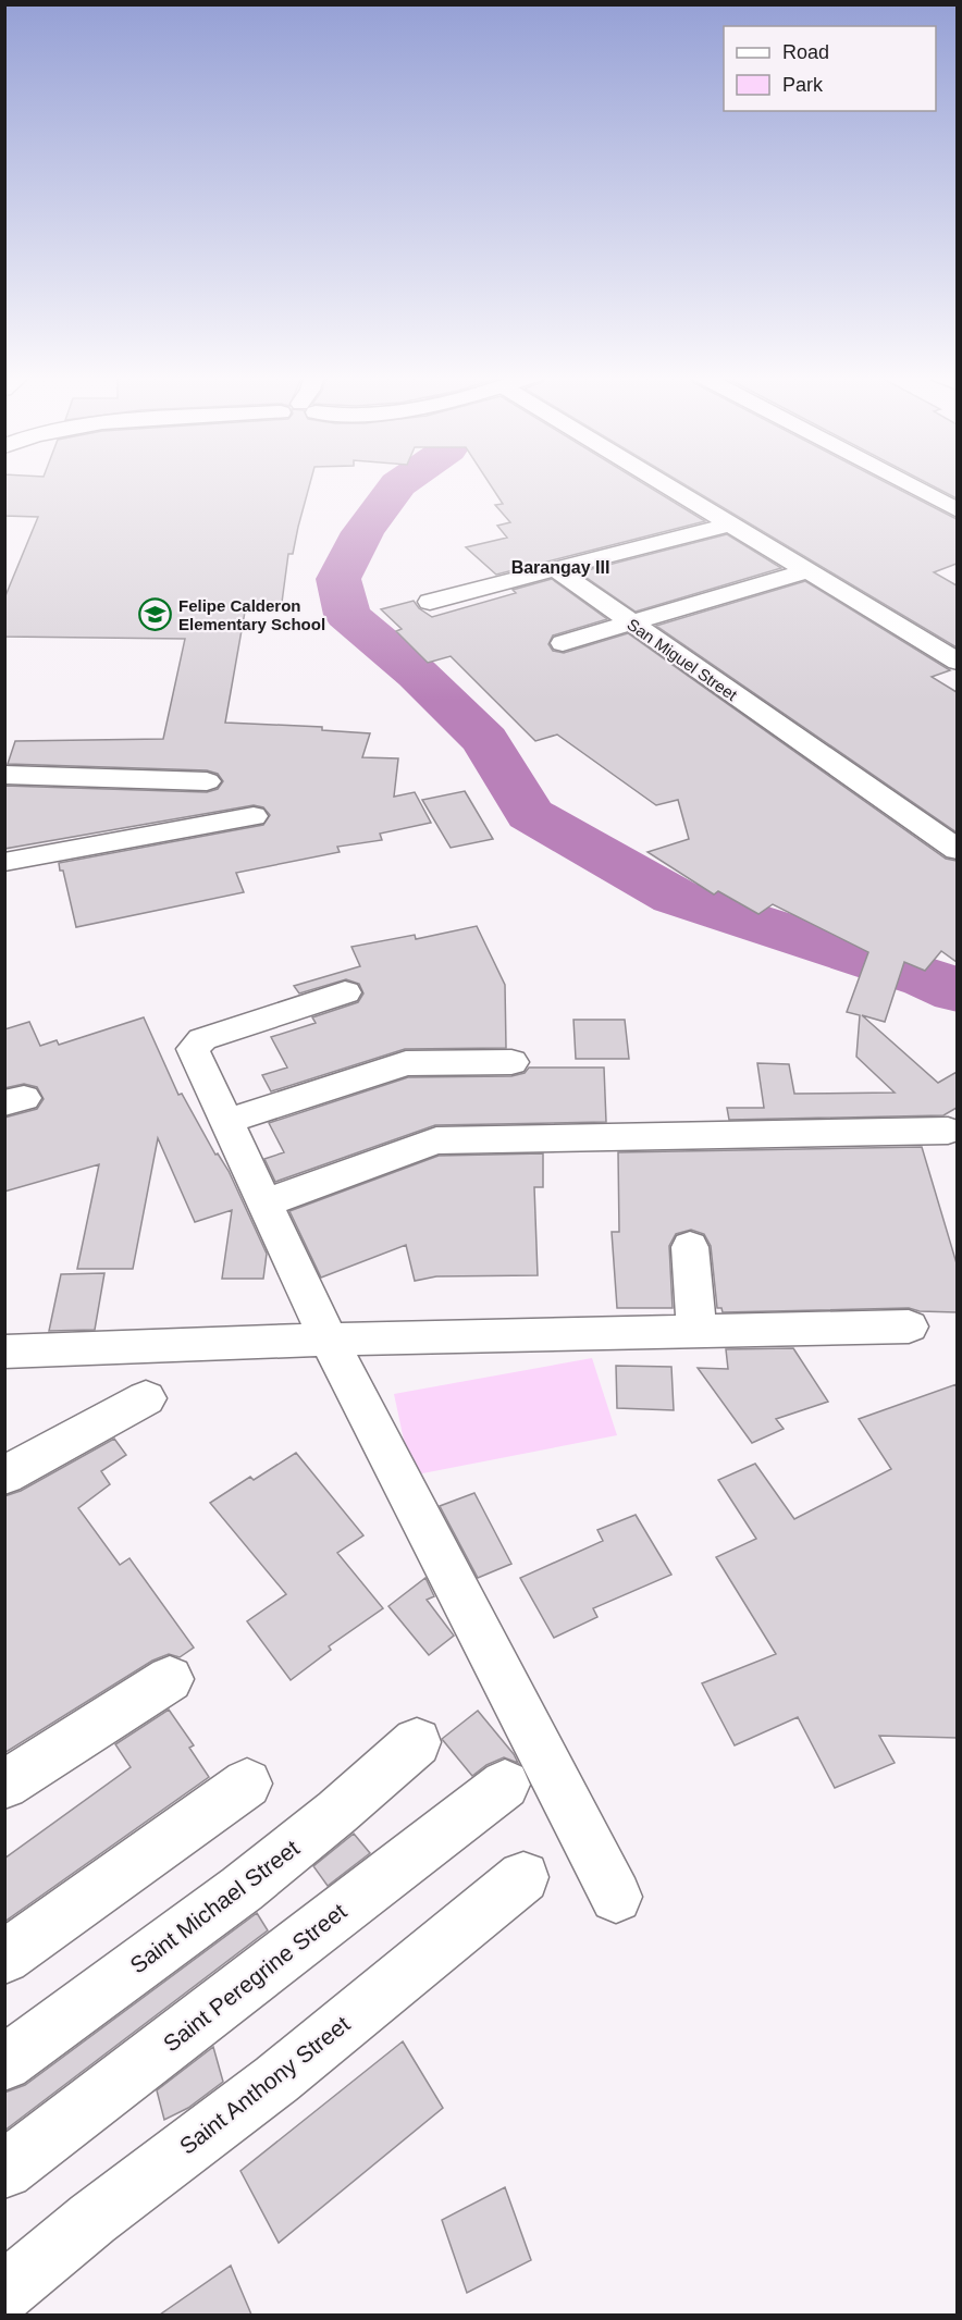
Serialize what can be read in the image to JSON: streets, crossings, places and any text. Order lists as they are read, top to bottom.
{
  "streets": {
    "street": [
      "San Miguel Street",
      "Saint Michael Street",
      "Saint Peregrine Street",
      "Saint Anthony Street"
    ]
  },
  "districts": ["Barangay III"],
  "places": {
    "school or university": ["Felipe Calderon Elementary School"]
  },
  "legend": ["Road", "Park"]
}
